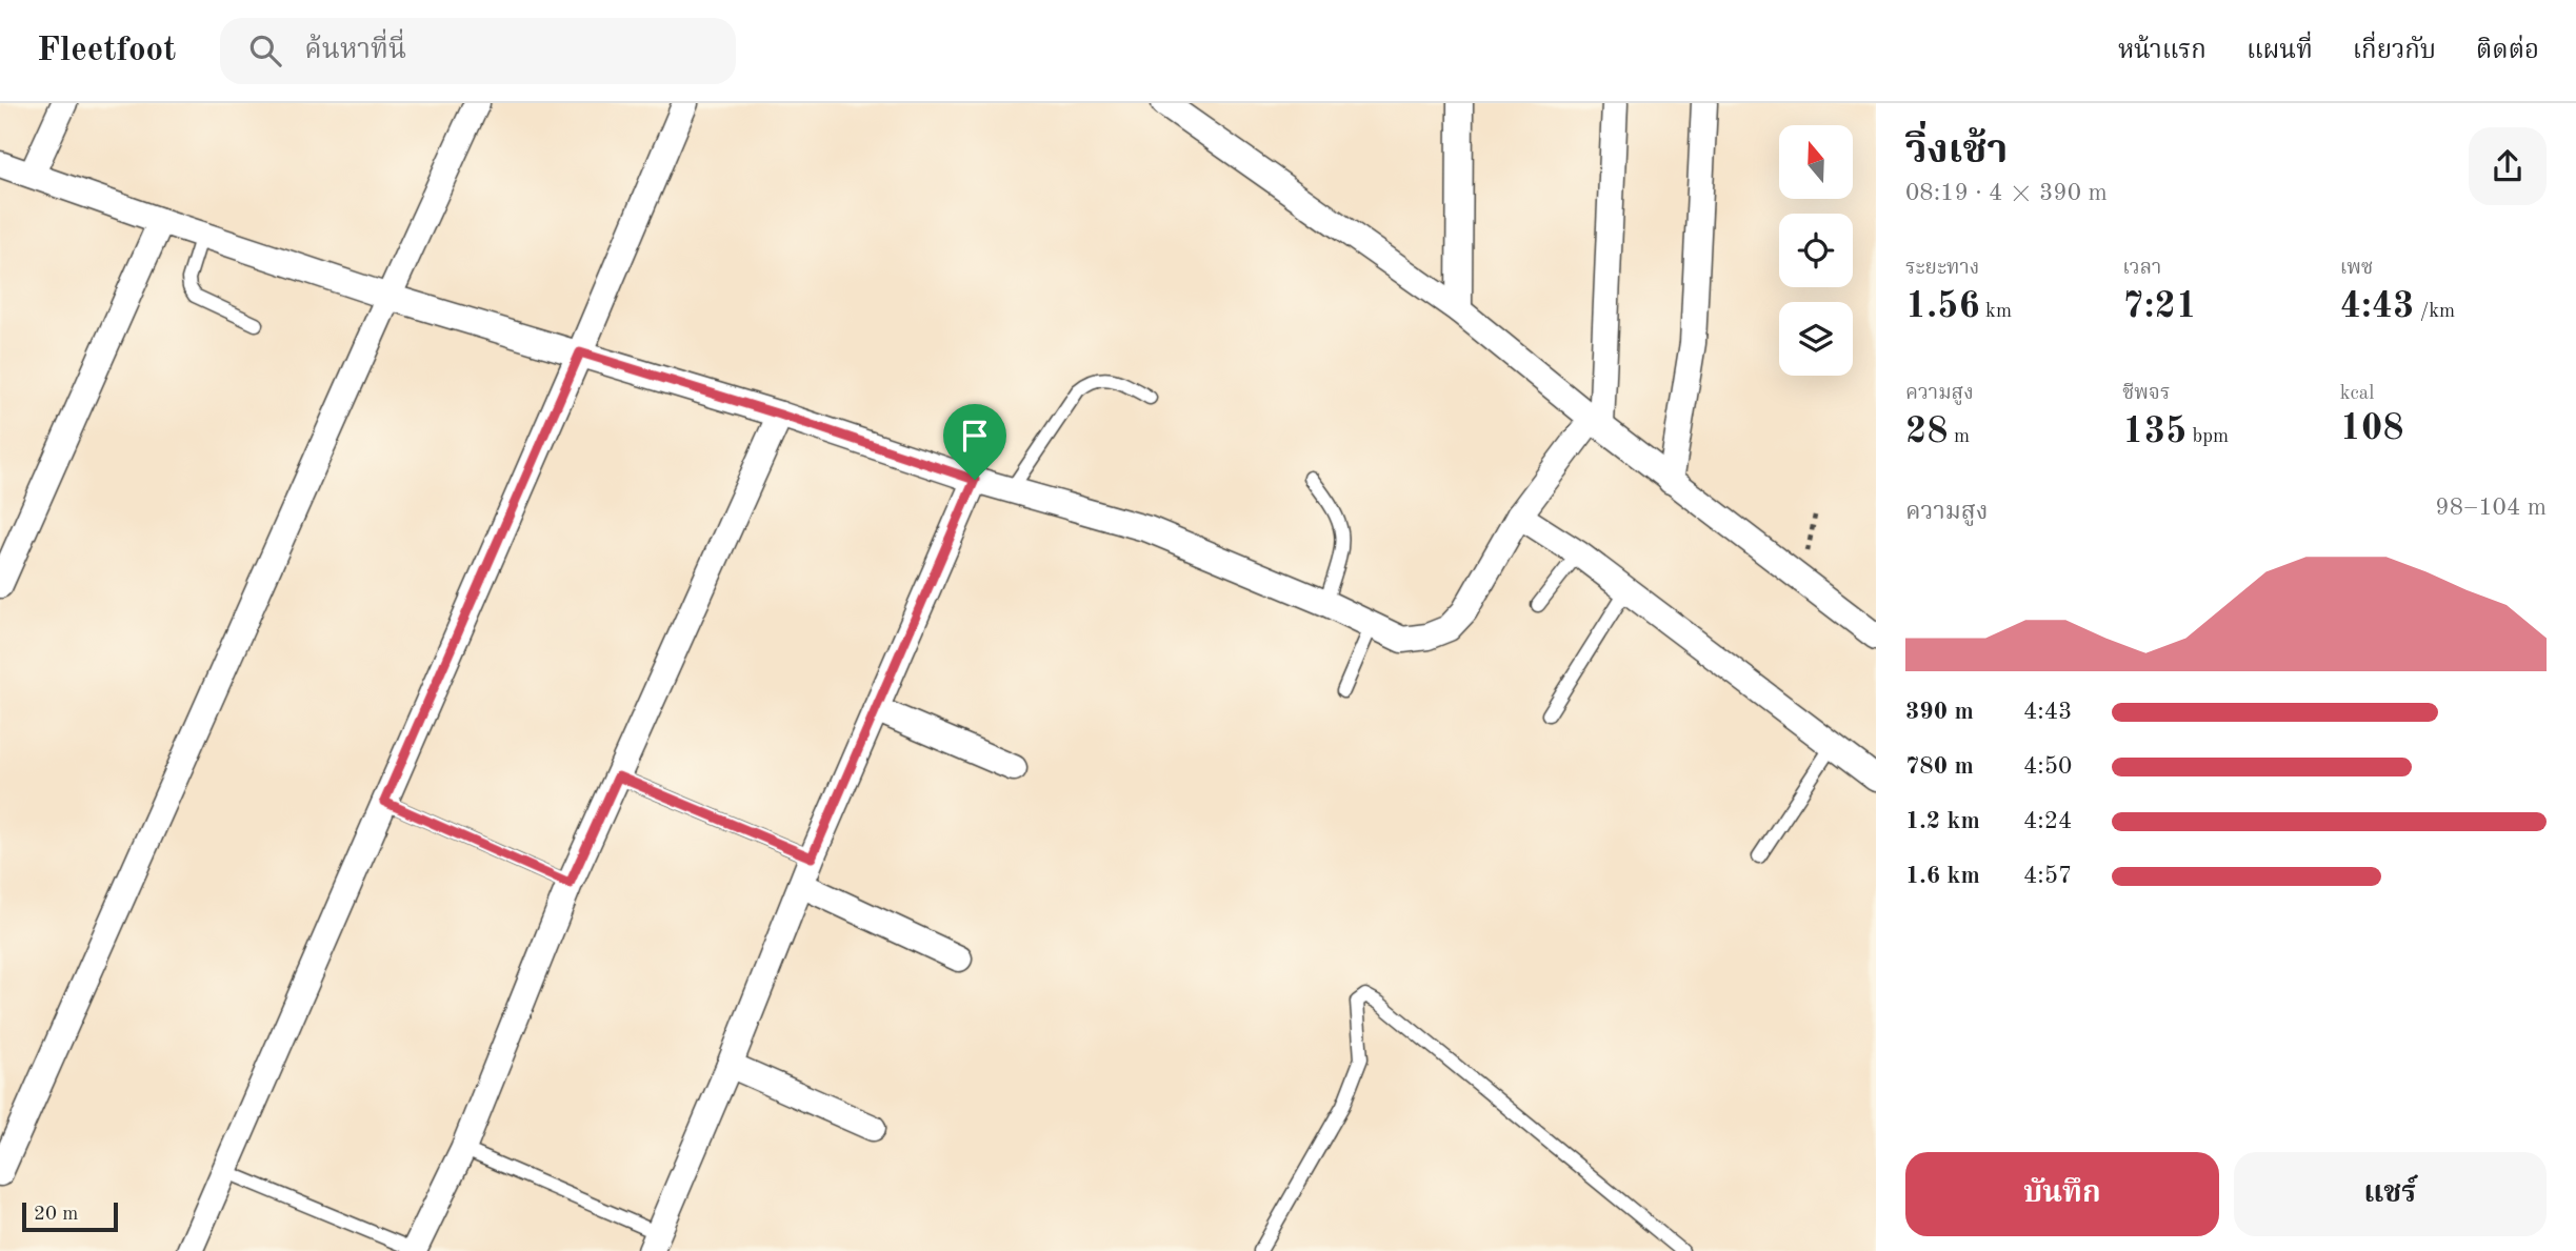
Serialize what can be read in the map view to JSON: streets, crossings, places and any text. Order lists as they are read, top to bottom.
{
  "scale_bar": "20 m",
  "north": "top",
  "page": {
    "header": "Fleetfoot",
    "search": "ค้นหาที่นี่",
    "nav": [
      "หน้าแรก",
      "แผนที่",
      "เกี่ยวกับ",
      "ติดต่อ"
    ],
    "heading": ["วิ่งเช้า", "08:19 · 4 × 390 m"],
    "stats": [
      ["ระยะทาง", "1.56 km"],
      ["เวลา", "7:21"],
      ["เพซ", "4:43 /km"],
      ["ความสูง", "28 m"],
      ["ชีพจร", "135 bpm"],
      ["kcal", "108"]
    ],
    "chart": ["ความสูง", "98–104 m"],
    "list": [
      {
        "name": "390 m",
        "note": "4:43"
      },
      {
        "name": "780 m",
        "note": "4:50"
      },
      {
        "name": "1.2 km",
        "note": "4:24"
      },
      {
        "name": "1.6 km",
        "note": "4:57"
      }
    ],
    "buttons": ["บันทึก", "แชร์"],
    "scale": "20 m"
  }
}
